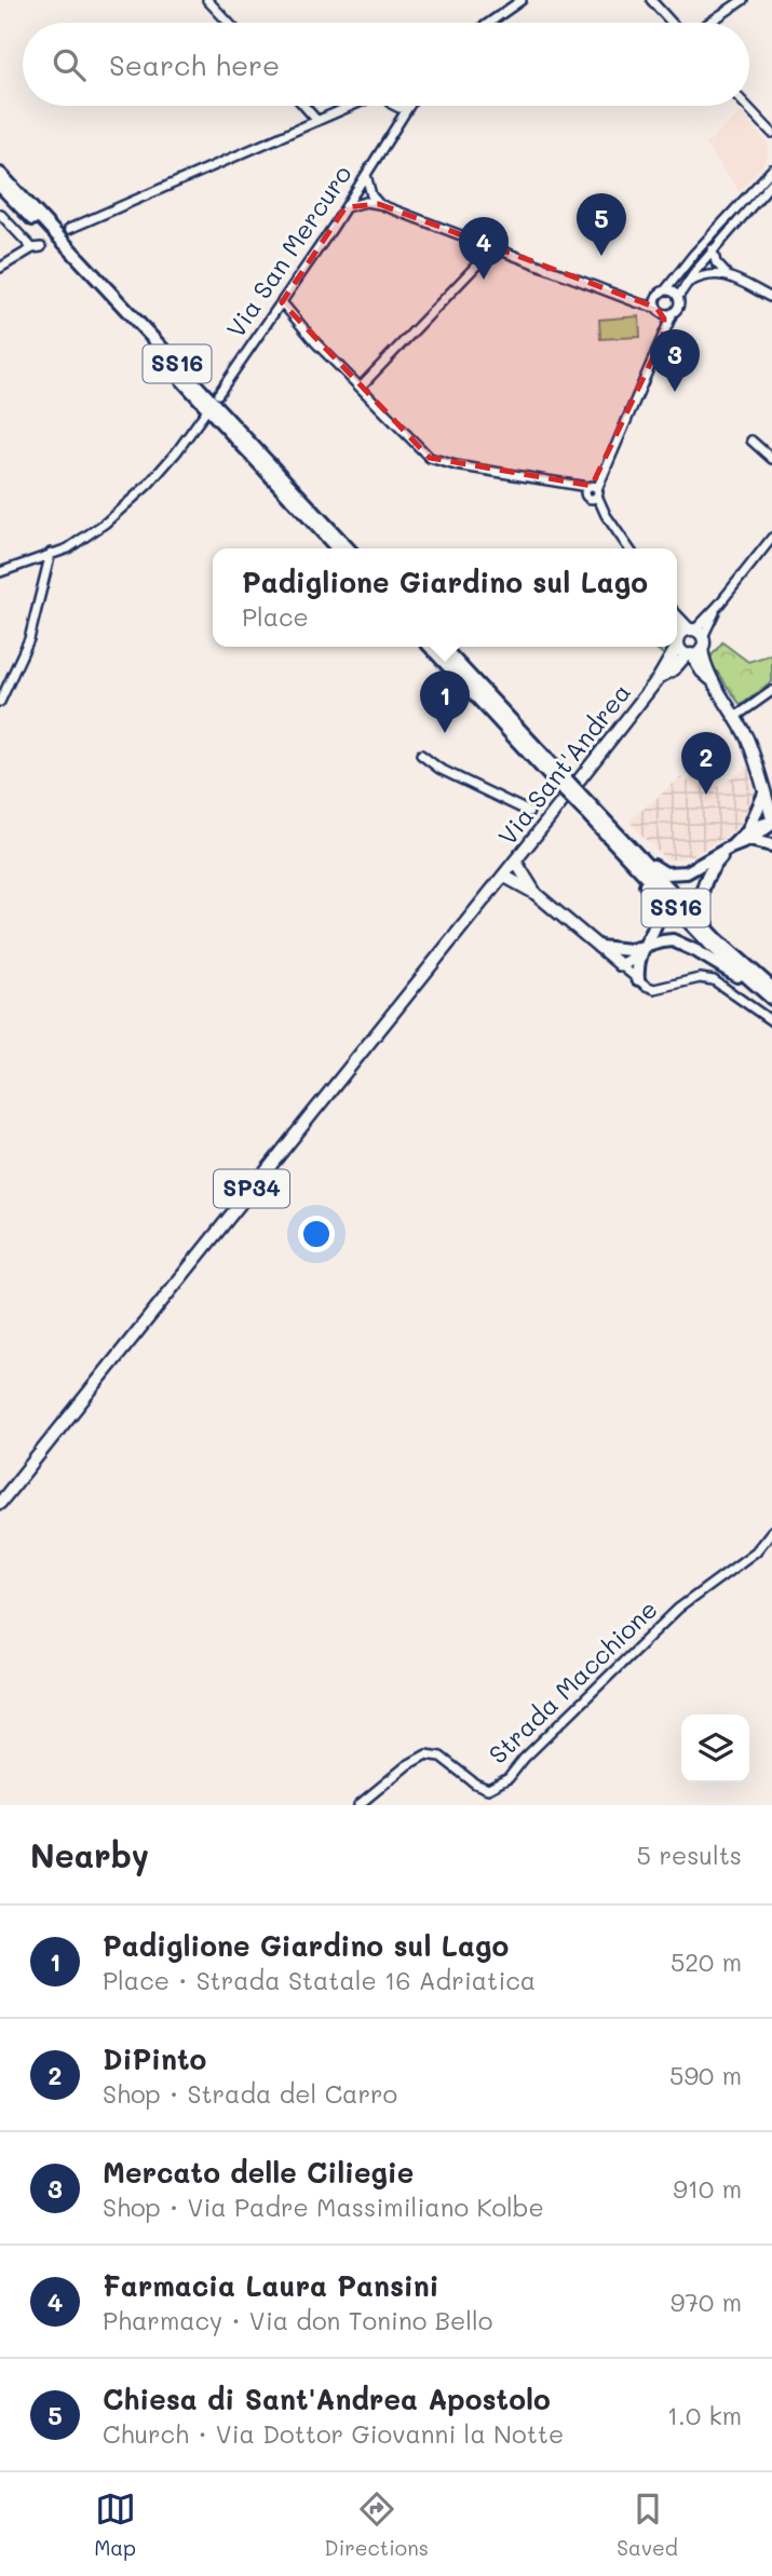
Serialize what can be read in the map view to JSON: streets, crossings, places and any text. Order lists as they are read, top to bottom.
{
  "streets": {
    "highway": ["SS16"],
    "main road": ["Via Sant'Andrea", "SP34"],
    "street": ["Via San Mercuro", "Strada Macchione"]
  },
  "crossings": [
    ["Via Sant'Andrea", "SP34"]
  ],
  "page": {
    "search": "Search here",
    "pins": [
      "5",
      "4",
      "3",
      "1",
      "2"
    ],
    "popup": ["Padiglione Giardino sul Lago", "Place"],
    "heading": ["Nearby", "5 results"],
    "list": [
      {
        "mark": "1",
        "name": "Padiglione Giardino sul Lago",
        "note": "Place · Strada Statale 16 Adriatica",
        "value": "520 m"
      },
      {
        "mark": "2",
        "name": "DiPinto",
        "note": "Shop · Strada del Carro",
        "value": "590 m"
      },
      {
        "mark": "3",
        "name": "Mercato delle Ciliegie",
        "note": "Shop · Via Padre Massimiliano Kolbe",
        "value": "910 m"
      },
      {
        "mark": "4",
        "name": "Farmacia Laura Pansini",
        "note": "Pharmacy · Via don Tonino Bello",
        "value": "970 m"
      },
      {
        "mark": "5",
        "name": "Chiesa di Sant'Andrea Apostolo",
        "note": "Church · Via Dottor Giovanni la Notte",
        "value": "1.0 km"
      }
    ],
    "nav": ["Map", "Directions", "Saved"]
  }
}
